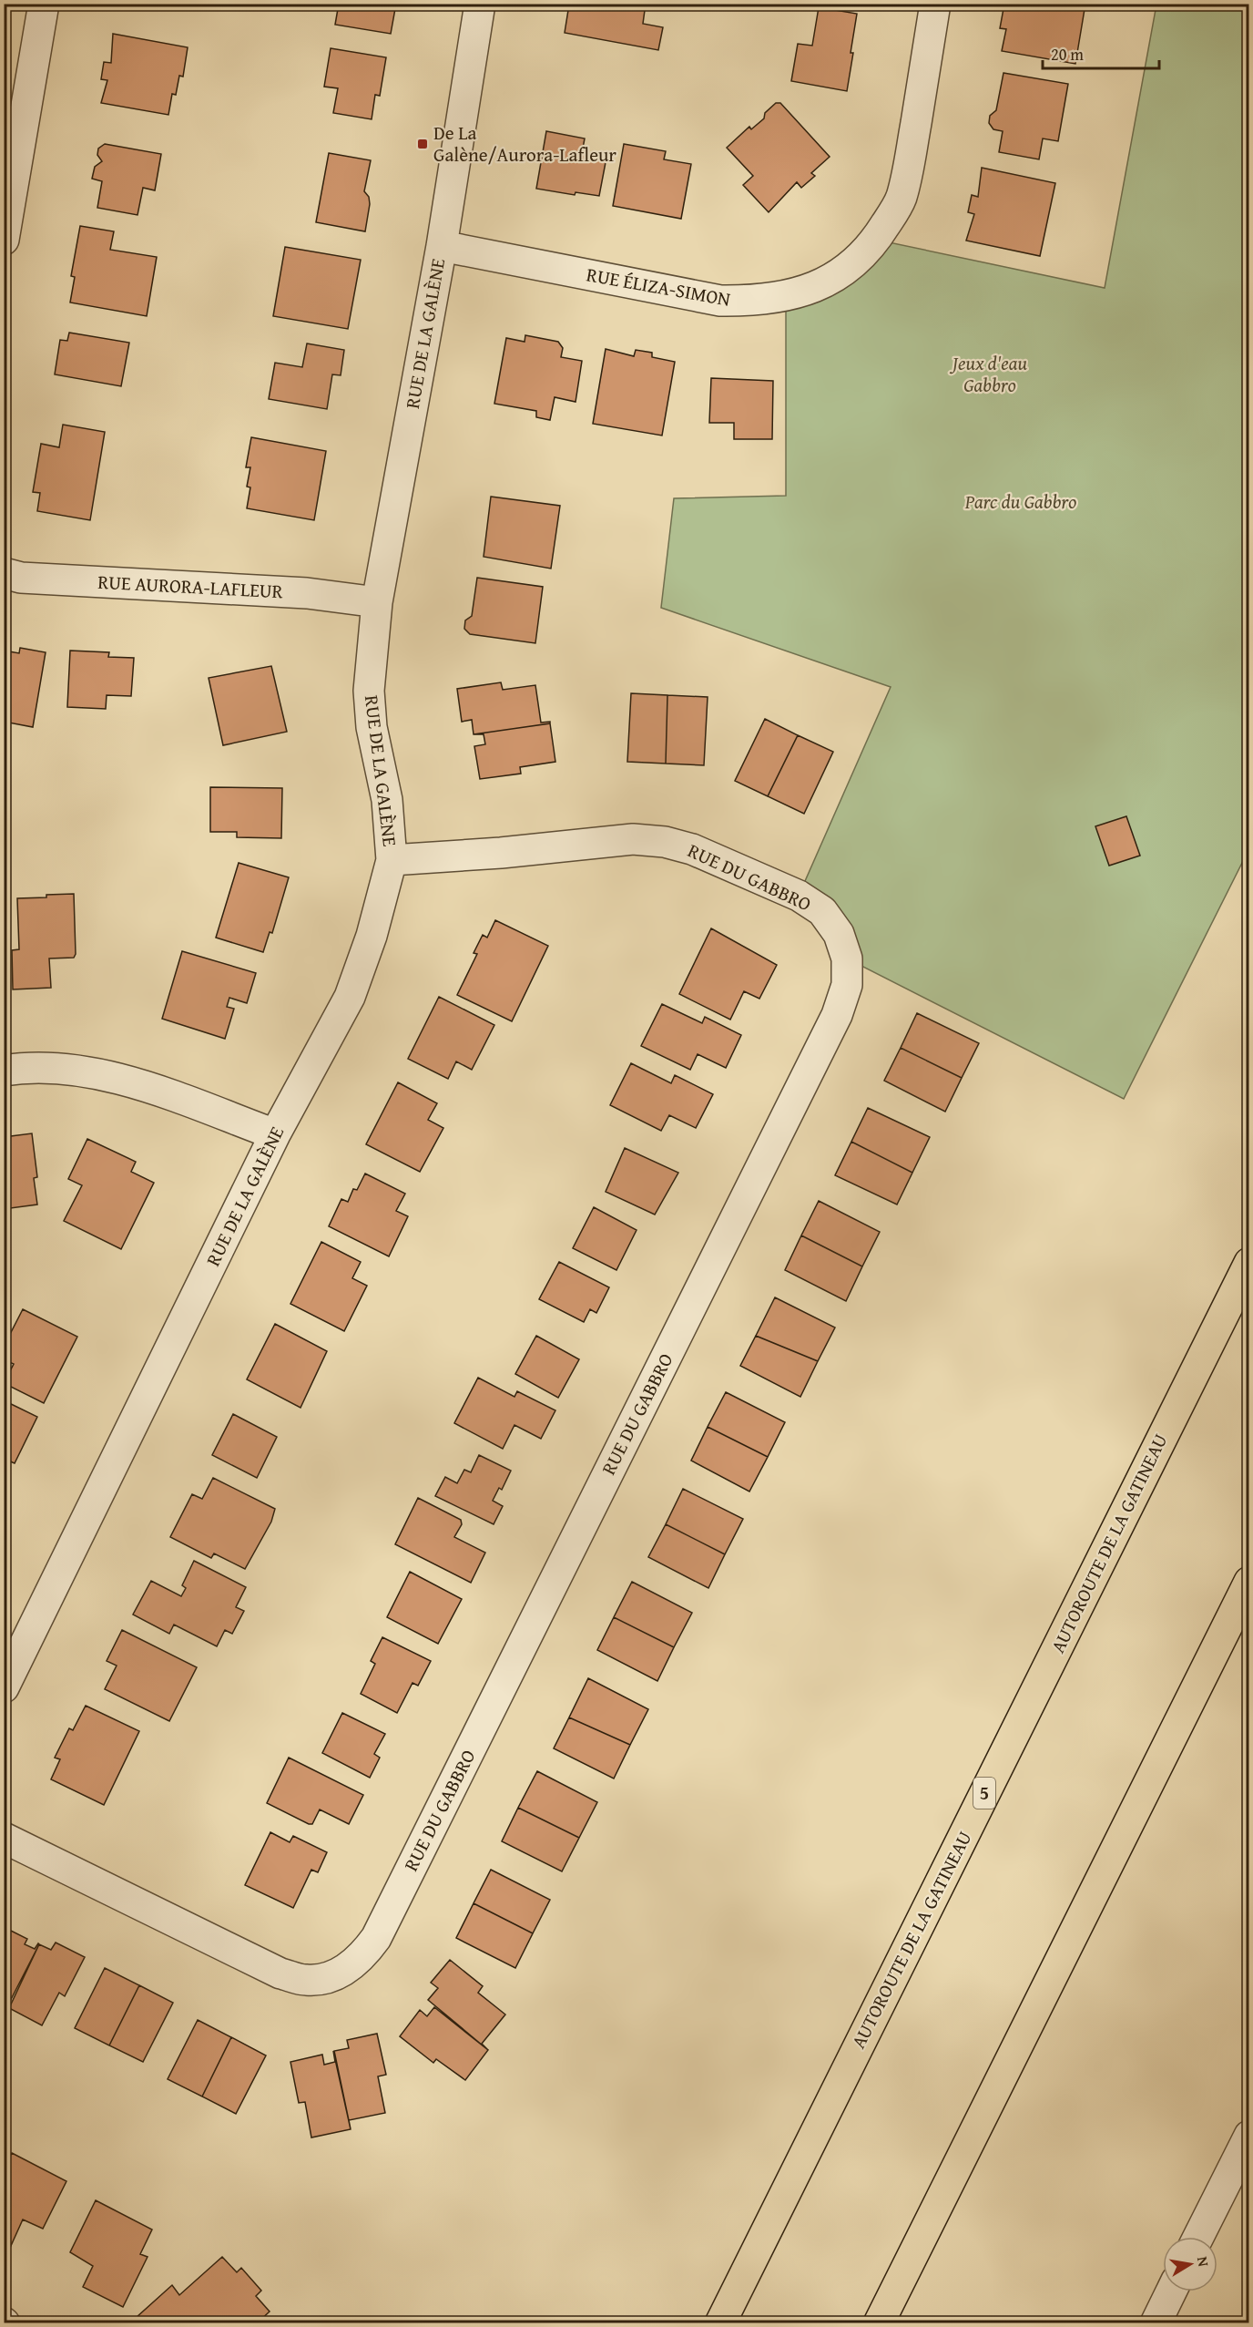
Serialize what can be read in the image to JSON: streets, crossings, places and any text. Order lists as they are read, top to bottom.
{
  "streets": {
    "highway": ["AUTOROUTE DE LA GATINEAU", "5"],
    "street": [
      "RUE ÉLIZA-SIMON",
      "RUE DE LA GALÈNE",
      "RUE AURORA-LAFLEUR",
      "RUE DU GABBRO"
    ]
  },
  "crossings": [
    ["RUE ÉLIZA-SIMON", "RUE DE LA GALÈNE"],
    ["RUE DE LA GALÈNE", "RUE AURORA-LAFLEUR"],
    ["RUE DE LA GALÈNE", "RUE DU GABBRO"]
  ],
  "parks": ["Jeux d'eau Gabbro", "Parc du Gabbro"],
  "places": {
    "transit": ["De La Galène/Aurora-Lafleur"]
  },
  "scale_bar": "20 m",
  "north": "right"
}
